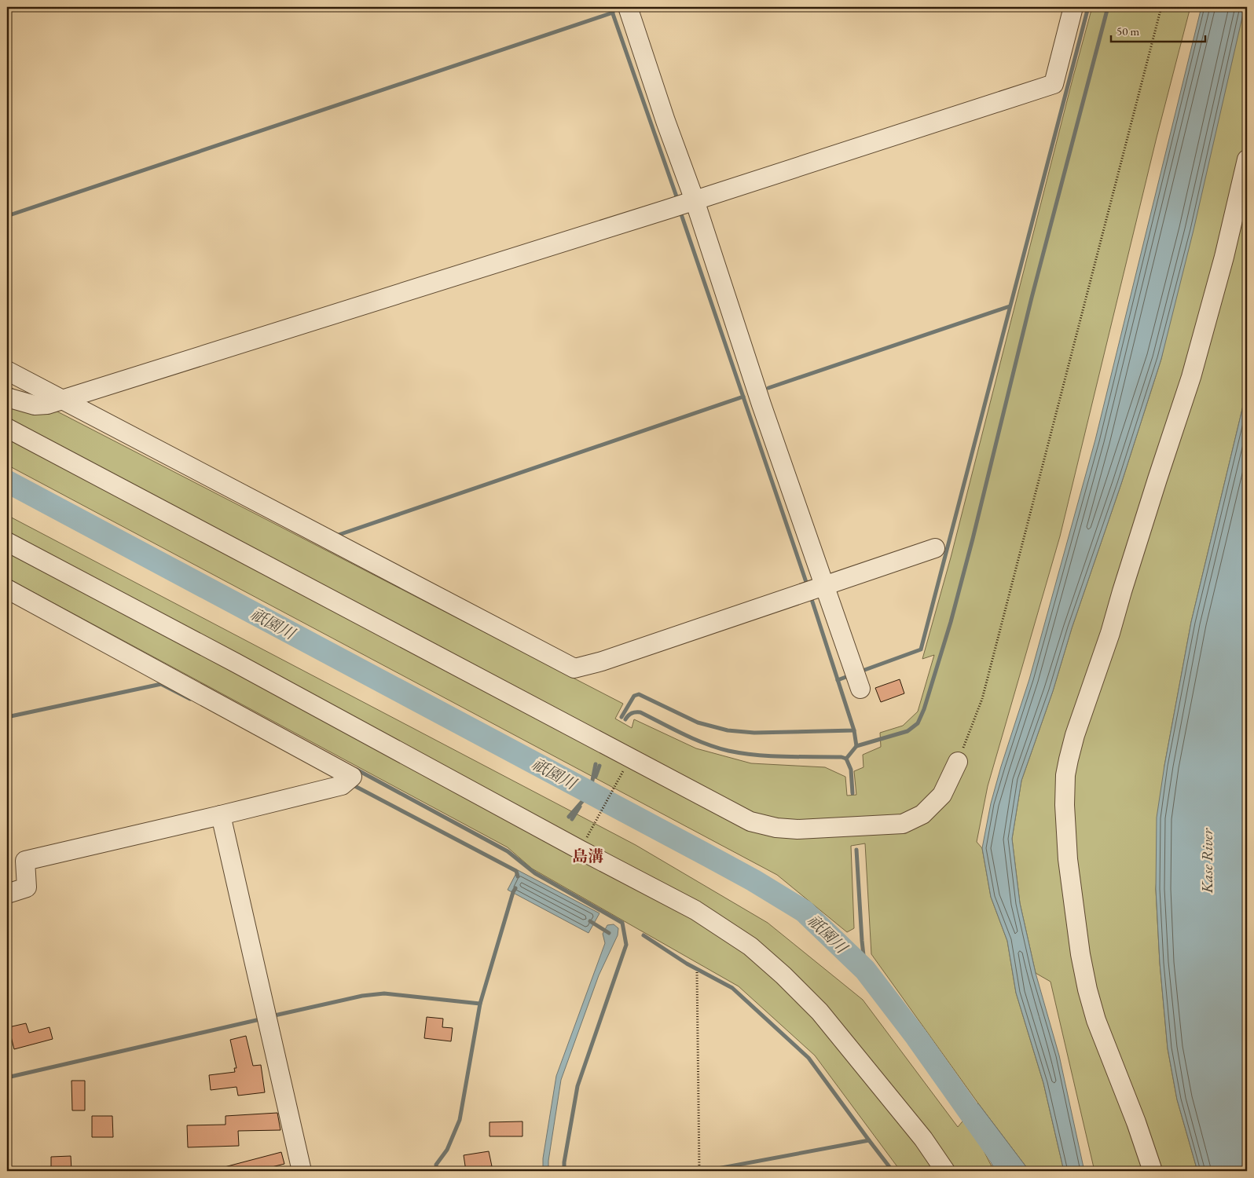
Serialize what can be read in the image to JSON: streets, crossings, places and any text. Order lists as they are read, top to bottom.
{
  "districts": ["島溝"],
  "water": ["祇園川", "Kase River"],
  "scale_bar": "50 m"
}
